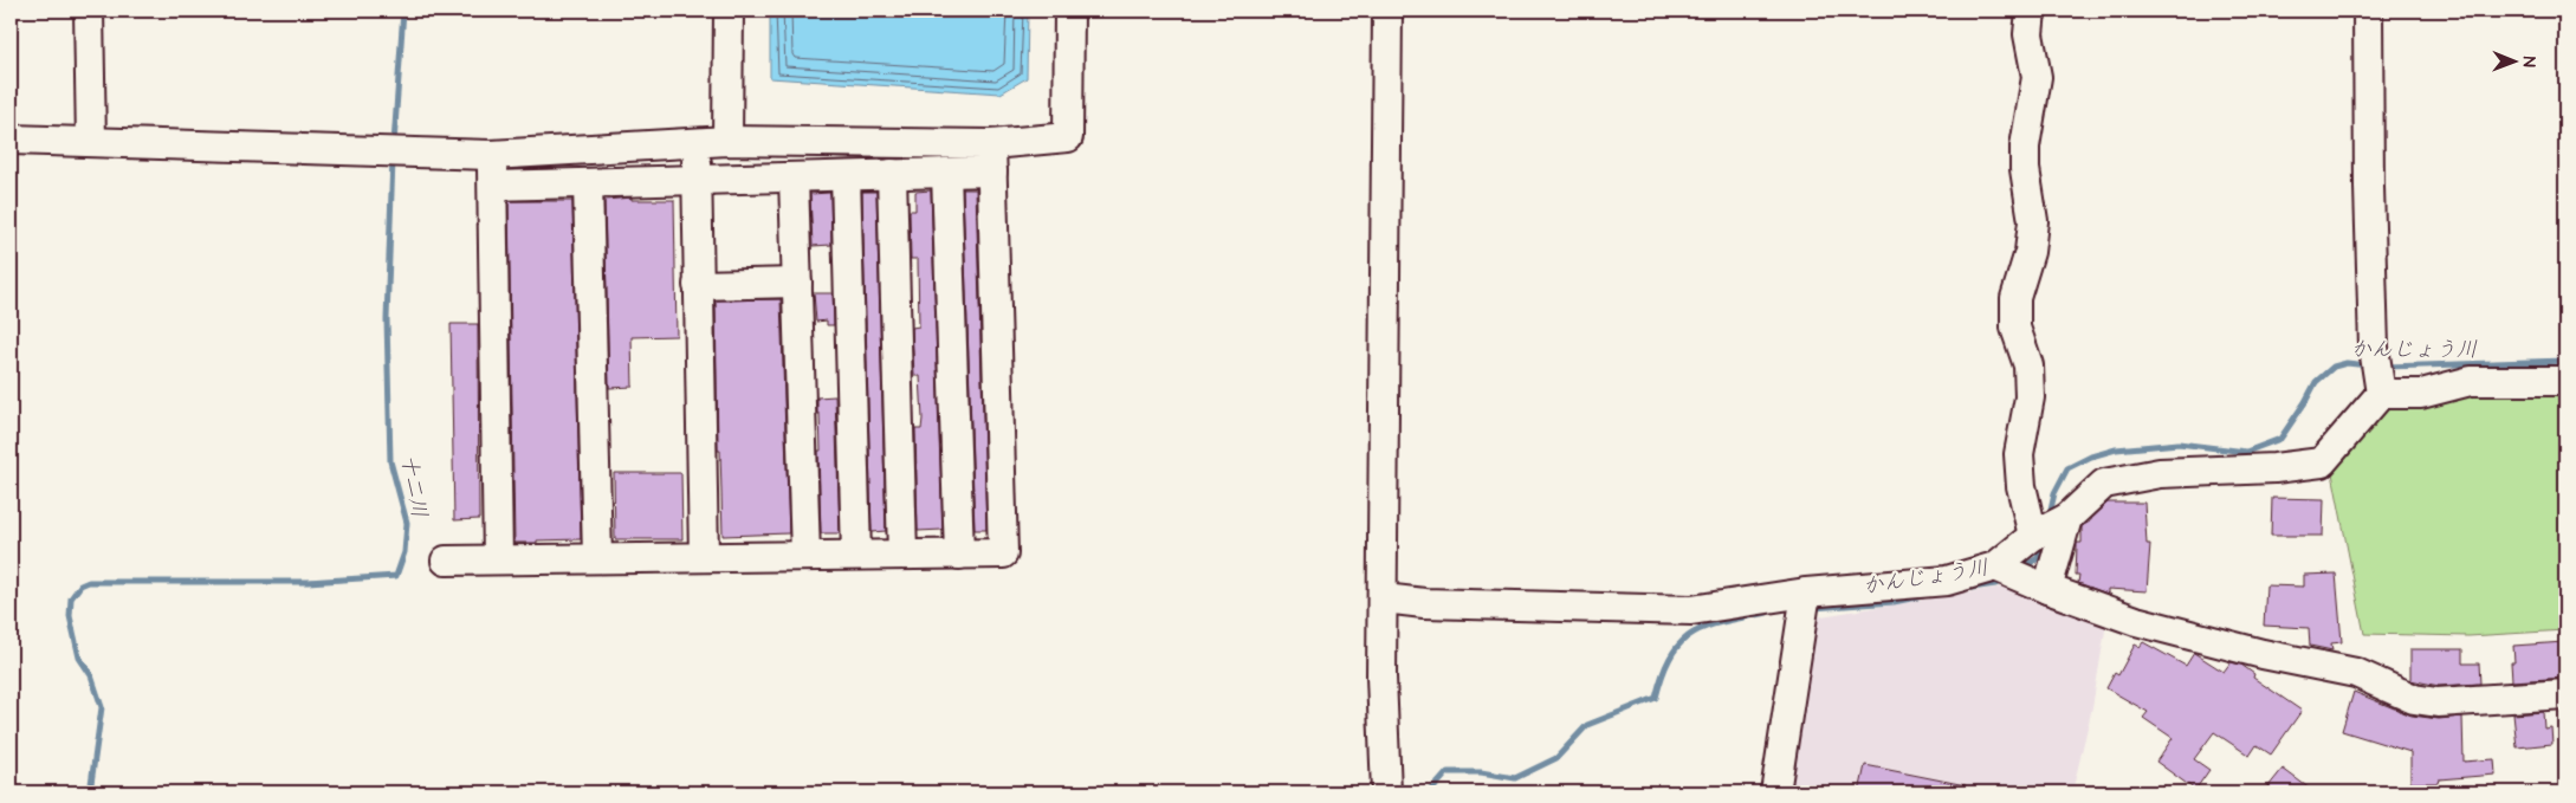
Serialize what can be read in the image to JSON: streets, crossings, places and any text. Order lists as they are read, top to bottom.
{
  "water": ["かんじょう川", "十二川"],
  "north": "right"
}
